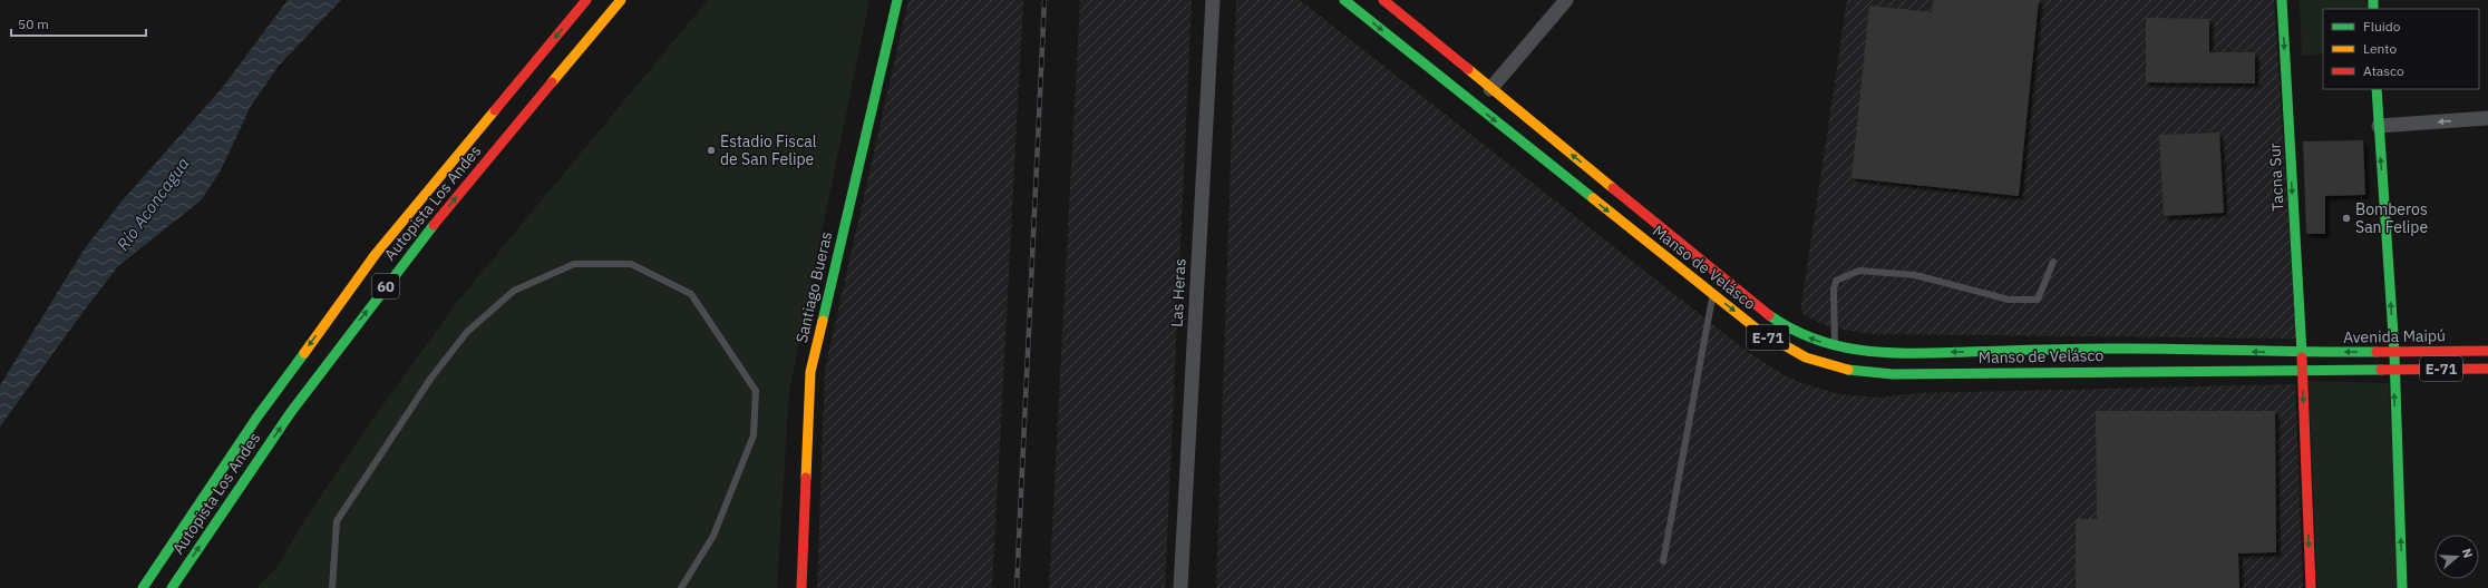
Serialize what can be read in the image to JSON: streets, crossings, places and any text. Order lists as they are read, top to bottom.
{
  "streets": {
    "main road": [
      "Tacna Sur",
      "Autopista Los Andes",
      "Manso de Velásco",
      "60",
      "Santiago Bueras",
      "Avenida Maipú",
      "E-71"
    ],
    "street": ["Las Heras"]
  },
  "crossings": [
    ["Tacna Sur", "Manso de Velásco"],
    ["Tacna Sur", "Avenida Maipú"],
    ["Manso de Velásco", "Avenida Maipú"]
  ],
  "one_way": ["Tacna Sur"],
  "water": ["Río Aconcagua"],
  "places": ["Estadio Fiscal de San Felipe", "Bomberos San Felipe"],
  "legend": ["Fluido", "Lento", "Atasco"],
  "scale_bar": "50 m",
  "north": "right"
}
